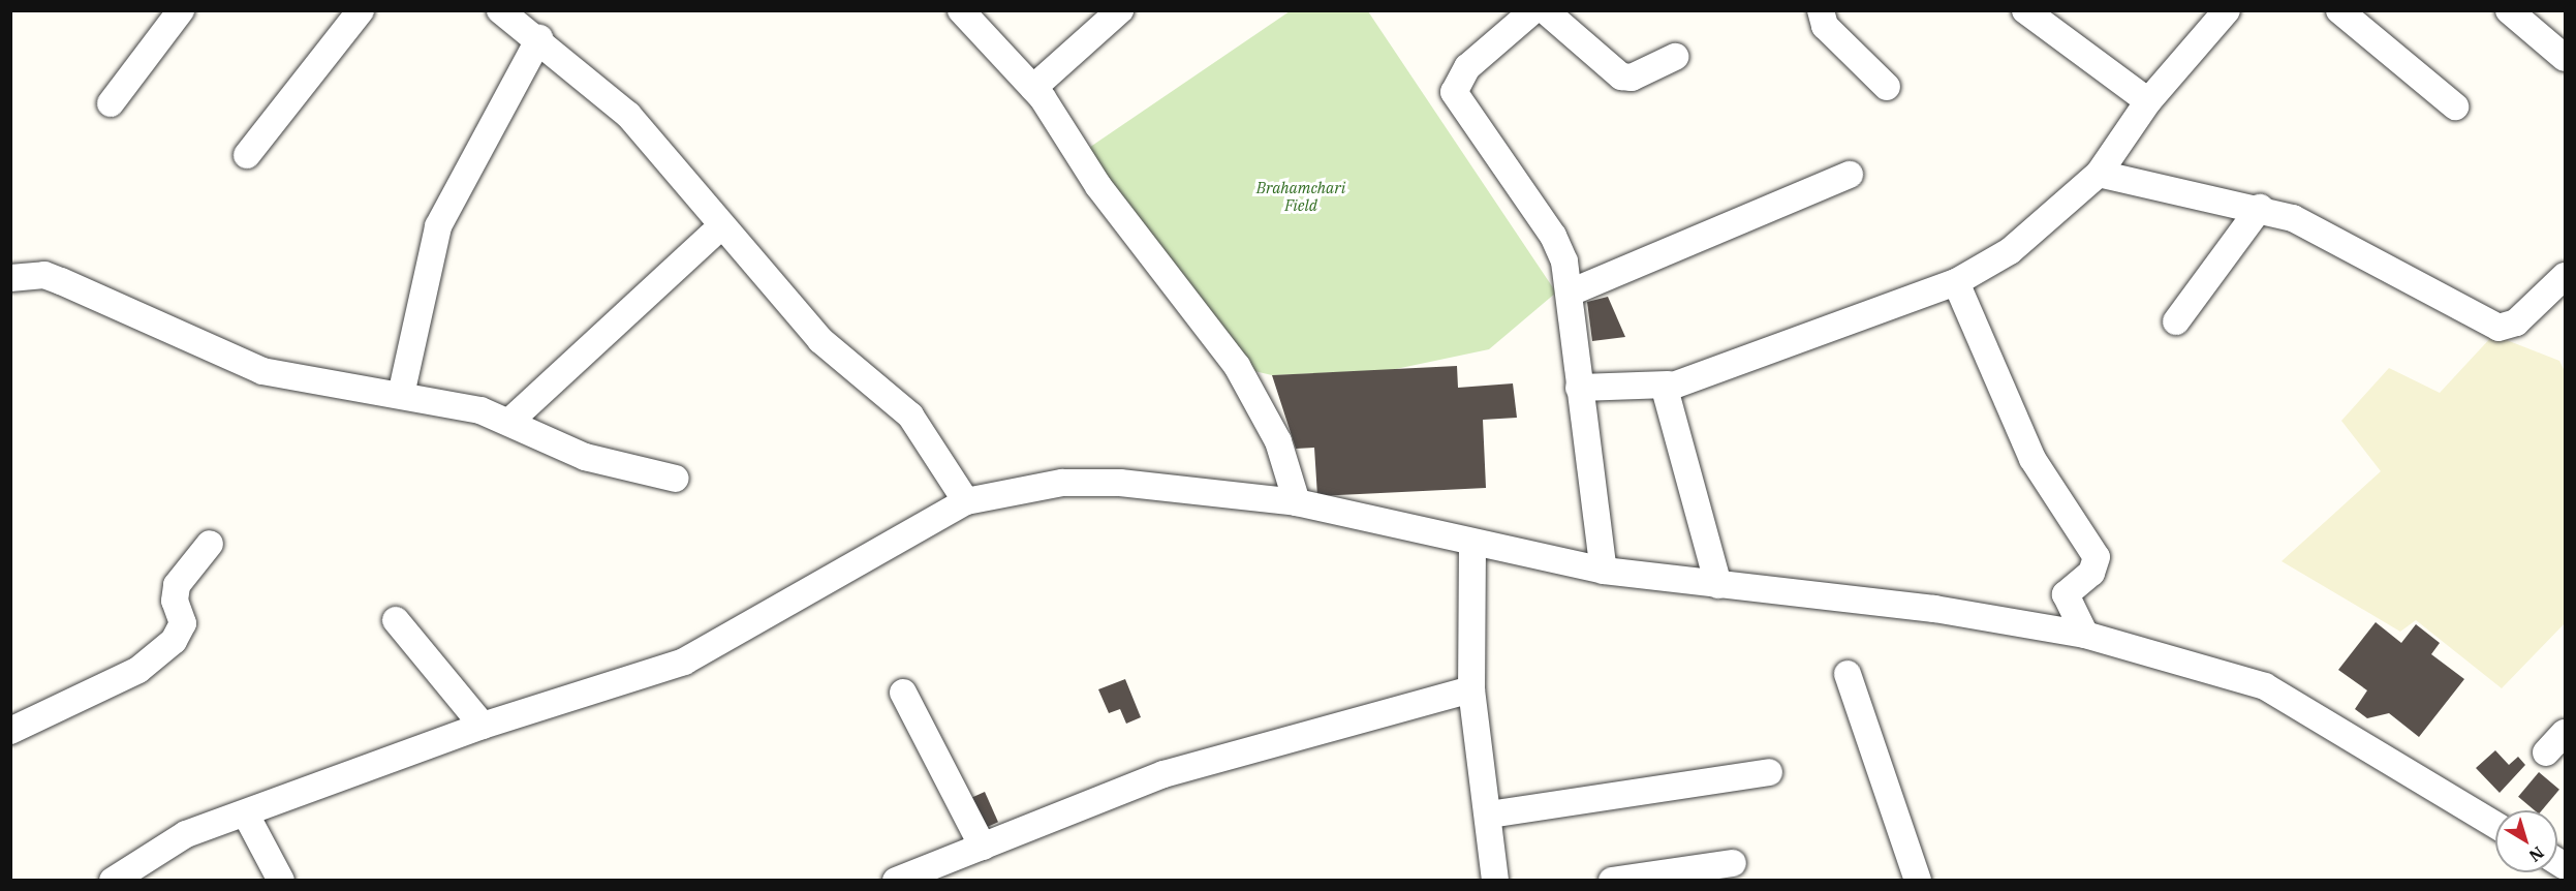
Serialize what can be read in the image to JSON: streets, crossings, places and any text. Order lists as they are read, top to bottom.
{
  "parks": ["Brahamchari Field"],
  "north": "bottom right"
}
